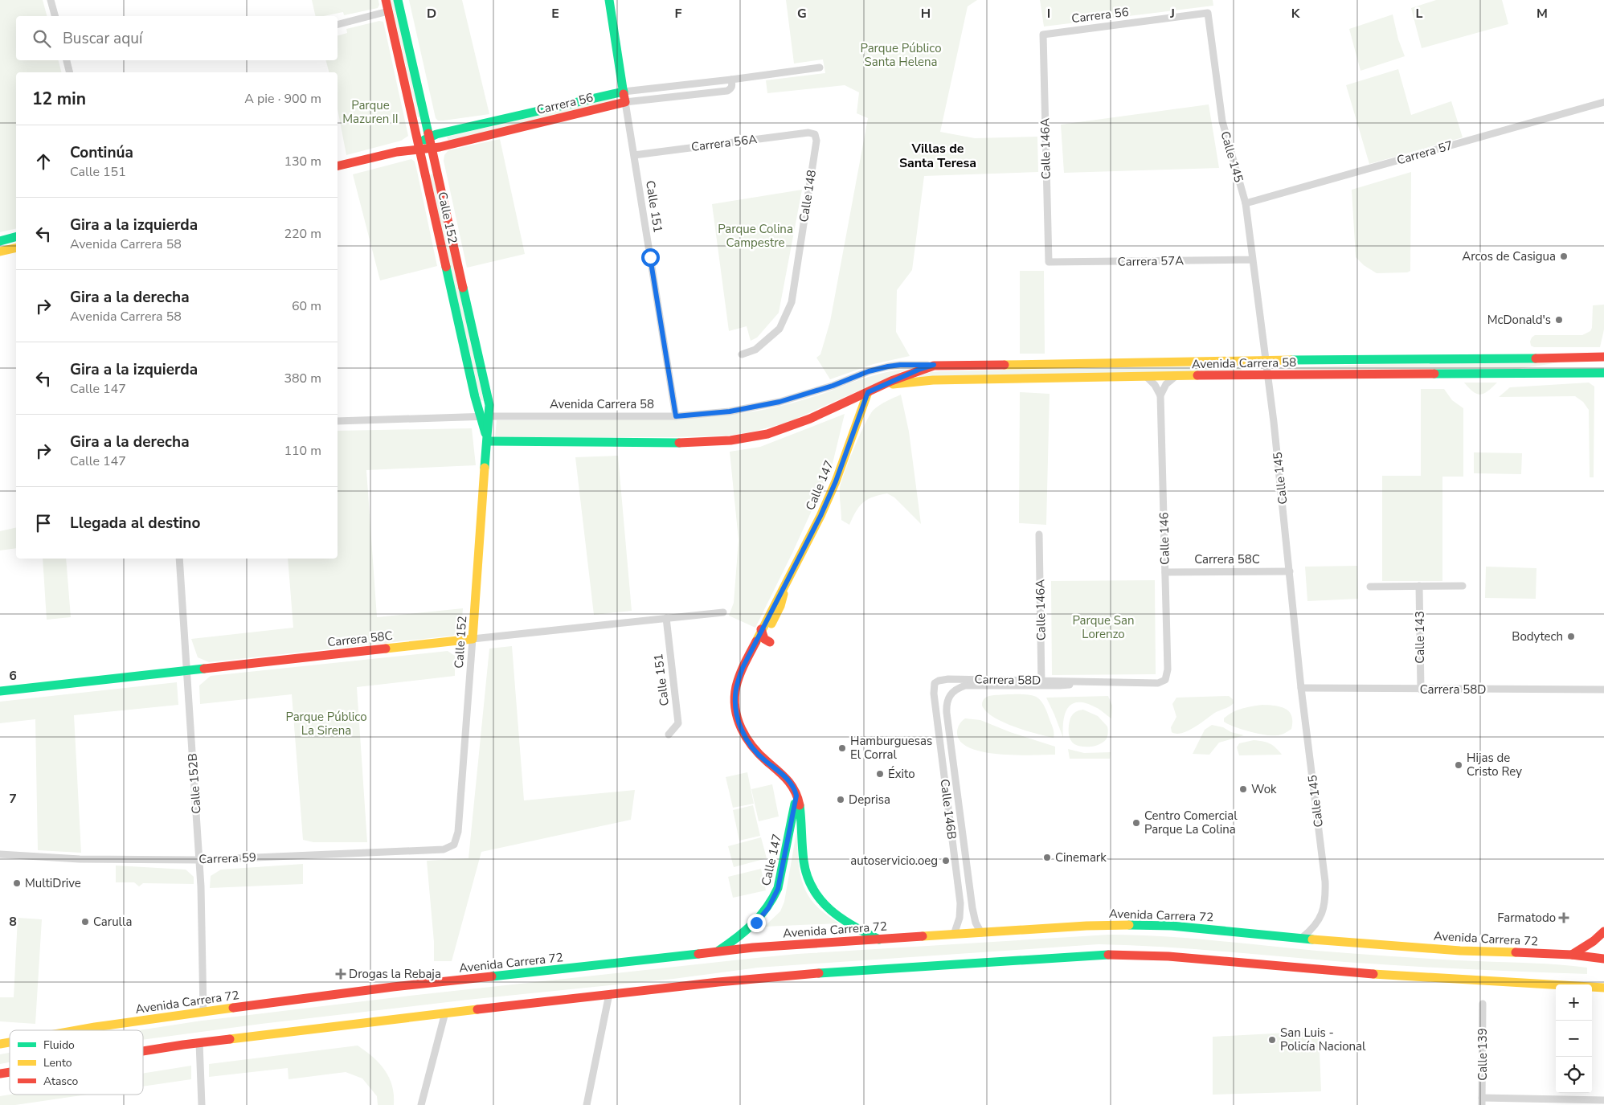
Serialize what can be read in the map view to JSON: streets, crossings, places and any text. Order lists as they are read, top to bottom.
{
  "streets": {
    "main road": [
      "Carrera 56",
      "Calle 151",
      "Calle 152",
      "Avenida Carrera 58",
      "Calle 147",
      "Carrera 58C",
      "Avenida Carrera 72"
    ],
    "street": [
      "Carrera 56A",
      "Calle 146A",
      "Carrera 57",
      "Calle 145",
      "Calle 148",
      "Carrera 57A",
      "Calle 146",
      "Calle 143",
      "Carrera 58D",
      "Calle 152B",
      "Calle 146B",
      "Carrera 59",
      "Calle 139"
    ]
  },
  "crossings": [
    ["Carrera 56", "Calle 146A"],
    ["Carrera 56", "Calle 145"],
    ["Carrera 56", "Calle 151"],
    ["Carrera 56", "Calle 152"],
    ["Carrera 56A", "Calle 148"],
    ["Carrera 56A", "Calle 151"],
    ["Calle 146A", "Carrera 57A"],
    ["Calle 146A", "Carrera 58D"],
    ["Carrera 57", "Calle 145"],
    ["Calle 145", "Carrera 57A"],
    ["Calle 145", "Avenida Carrera 58"],
    ["Calle 145", "Carrera 58C"],
    ["Calle 145", "Carrera 58D"],
    ["Calle 145", "Avenida Carrera 72"],
    ["Calle 151", "Avenida Carrera 58"],
    ["Calle 151", "Carrera 58C"],
    ["Calle 152", "Avenida Carrera 58"],
    ["Calle 152", "Carrera 58C"],
    ["Calle 152", "Carrera 59"],
    ["Avenida Carrera 58", "Calle 147"],
    ["Calle 147", "Avenida Carrera 72"],
    ["Calle 146", "Carrera 58C"],
    ["Calle 146", "Carrera 58D"],
    ["Carrera 58C", "Calle 152B"],
    ["Calle 143", "Carrera 58D"],
    ["Carrera 58D", "Calle 146B"],
    ["Calle 152B", "Carrera 59"],
    ["Calle 152B", "Avenida Carrera 72"],
    ["Calle 146B", "Avenida Carrera 72"]
  ],
  "districts": ["Villas de Santa Teresa"],
  "parks": [
    "Parque Público Santa Helena",
    "Parque Mazuren II",
    "Parque Colina Campestre",
    "Parque San Lorenzo",
    "Parque Público La Sirena"
  ],
  "places": {
    "other": [
      "Arcos de Casigua",
      "McDonald's",
      "Bodytech",
      "Hamburguesas El Corral",
      "Hijas de Cristo Rey",
      "Éxito",
      "Wok",
      "Deprisa",
      "Centro Comercial Parque La Colina",
      "Cinemark",
      "autoservicio.oeg",
      "MultiDrive",
      "Carulla",
      "San Luis - Policía Nacional"
    ],
    "health": ["Farmatodo", "Drogas la Rebaja"]
  },
  "legend": ["Fluido", "Lento", "Atasco"],
  "page": {
    "search": "Buscar aquí",
    "heading": ["12 min", "A pie · 900 m"],
    "list": [
      ["Continúa", "Calle 151", "130 m"],
      ["Gira a la izquierda", "Avenida Carrera 58", "220 m"],
      ["Gira a la derecha", "Avenida Carrera 58", "60 m"],
      ["Gira a la izquierda", "Calle 147", "380 m"],
      ["Gira a la derecha", "Calle 147", "110 m"],
      "Llegada al destino"
    ],
    "map_buttons": ["+", "−"]
  },
  "grid": {
    "columns": [
      "D",
      "E",
      "F",
      "G",
      "H",
      "I",
      "J",
      "K",
      "L",
      "M"
    ],
    "rows": ["6", "7", "8"]
  }
}
